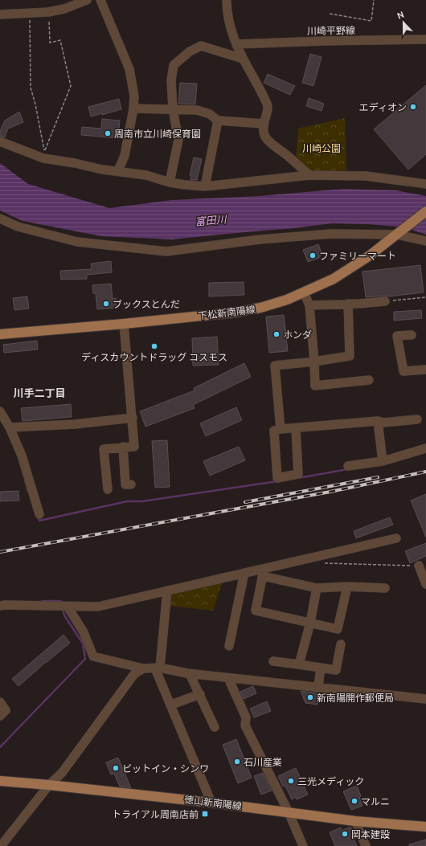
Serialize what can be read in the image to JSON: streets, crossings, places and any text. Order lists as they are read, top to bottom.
{
  "streets": {
    "main road": ["下松新南陽線", "徳山新南陽線"],
    "street": ["川崎平野線"]
  },
  "districts": ["川手二丁目"],
  "water": ["富田川"],
  "parks": ["川崎公園"],
  "places": {
    "other": [
      "エディオン",
      "周南市立川崎保育園",
      "ファミリーマート",
      "ブックスとんだ",
      "ホンダ",
      "ディスカウントドラッグ コスモス",
      "新南陽開作郵便局",
      "石川産業",
      "ビットイン・シンワ",
      "三光メディック",
      "マルニ",
      "岡本建設"
    ],
    "transit": ["トライアル周南店前"]
  },
  "north": "top"
}
